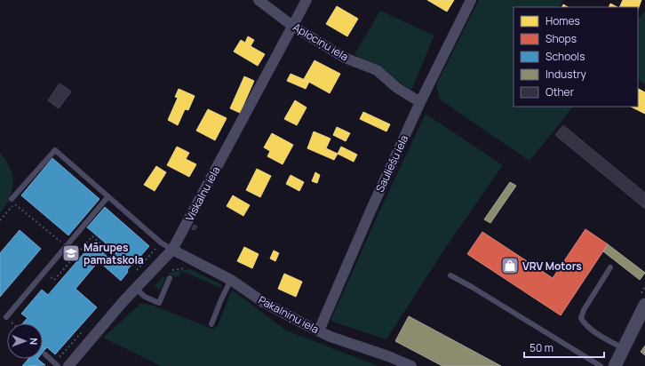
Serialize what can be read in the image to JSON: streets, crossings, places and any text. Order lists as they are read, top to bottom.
{
  "streets": {
    "street": [
      "Aplociņu iela",
      "Sauliešu iela",
      "Viskalnu iela",
      "Pakalniņu iela"
    ]
  },
  "crossings": [
    ["Aplociņu iela", "Sauliešu iela"],
    ["Aplociņu iela", "Viskalnu iela"],
    ["Sauliešu iela", "Pakalniņu iela"],
    ["Viskalnu iela", "Pakalniņu iela"]
  ],
  "places": {
    "school or university": ["Mārupes pamatskola"],
    "shop": ["VRV Motors"]
  },
  "legend": [
    "Homes",
    "Shops",
    "Schools",
    "Industry",
    "Other"
  ],
  "scale_bar": "50 m",
  "north": "right"
}
